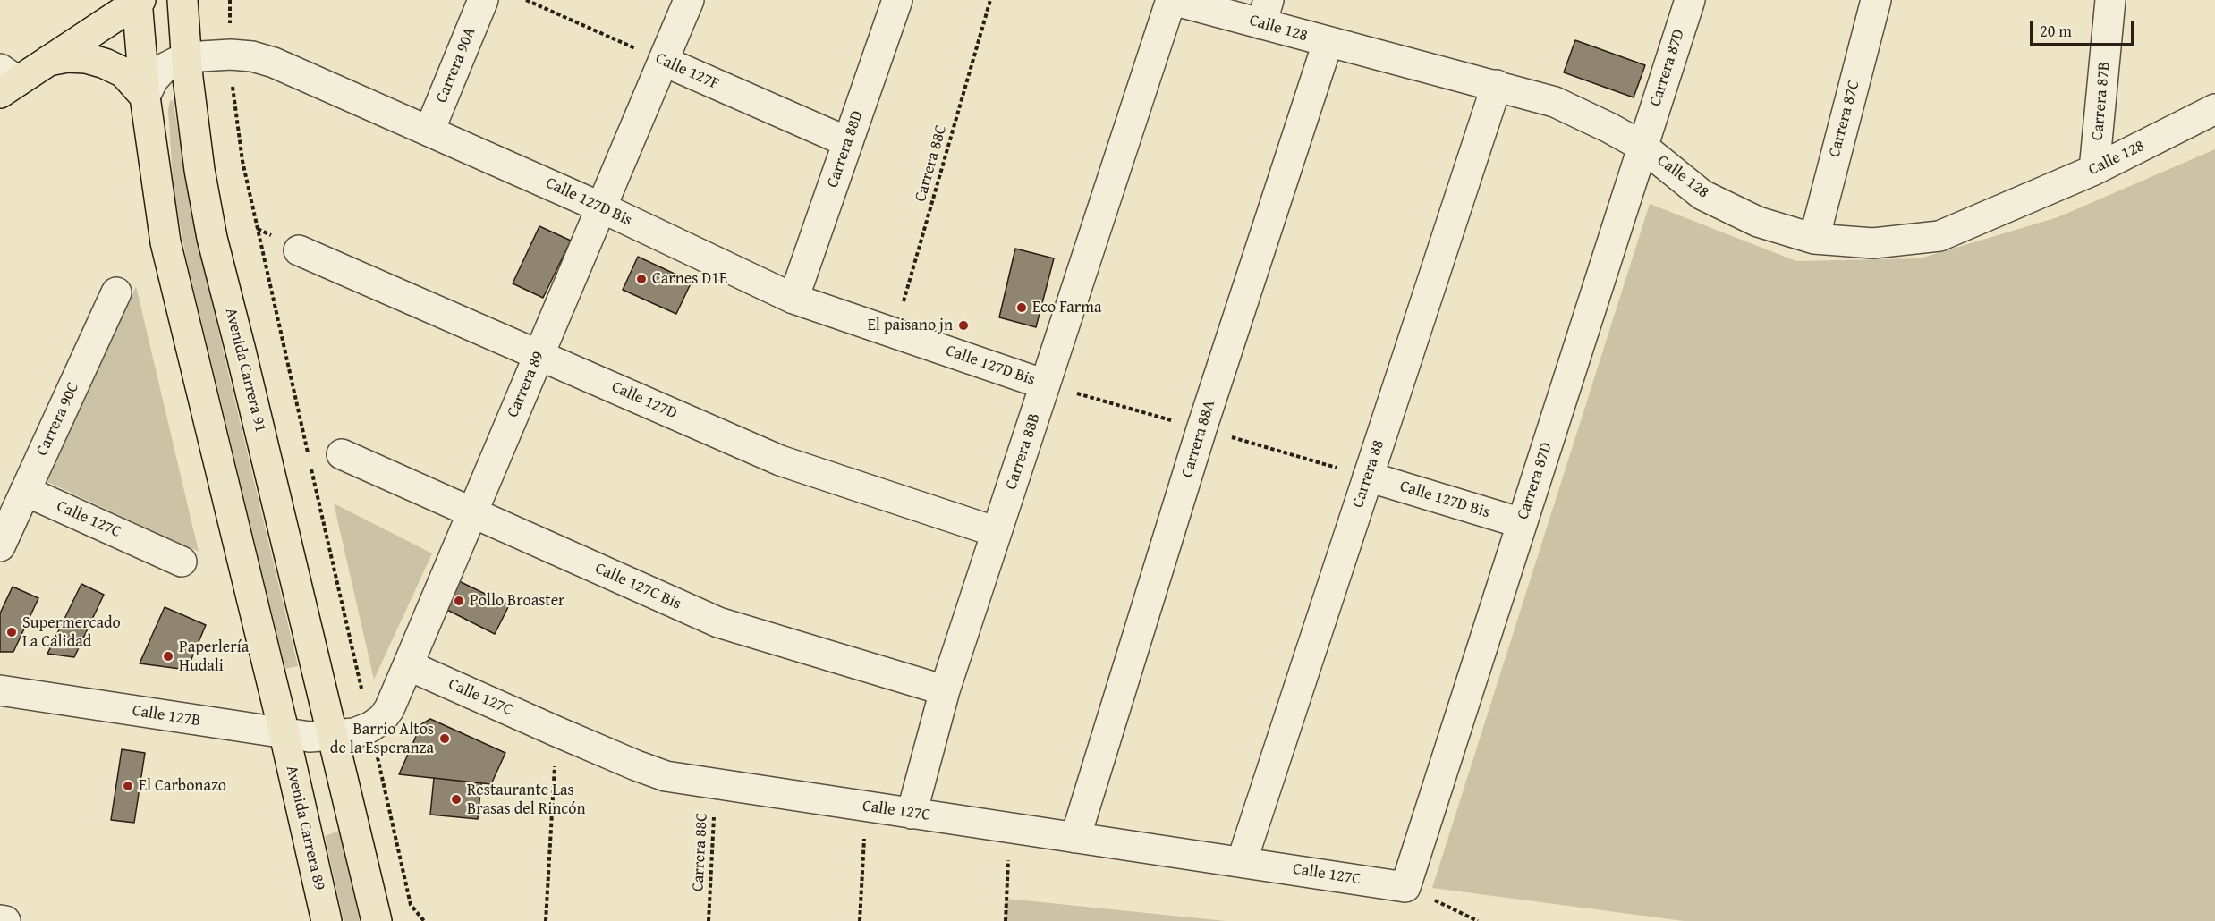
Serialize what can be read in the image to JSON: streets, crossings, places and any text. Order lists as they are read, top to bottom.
{
  "streets": {
    "main road": ["Avenida Carrera 91", "Avenida Carrera 89"],
    "street": [
      "Calle 128",
      "Carrera 90A",
      "Carrera 87D",
      "Calle 127F",
      "Carrera 87B",
      "Carrera 87C",
      "Carrera 88D",
      "Calle 127D Bis",
      "Carrera 89",
      "Calle 127D",
      "Carrera 90C",
      "Carrera 88A",
      "Carrera 88B",
      "Carrera 88",
      "Calle 127C",
      "Calle 127C Bis",
      "Calle 127B"
    ],
    "path": ["Carrera 88C"]
  },
  "crossings": [
    ["Calle 128", "Carrera 87D"],
    ["Calle 128", "Carrera 87B"],
    ["Calle 128", "Carrera 87C"],
    ["Calle 128", "Carrera 88A"],
    ["Calle 128", "Carrera 88B"],
    ["Calle 128", "Carrera 88"],
    ["Carrera 90A", "Calle 127D Bis"],
    ["Carrera 87D", "Calle 127D Bis"],
    ["Carrera 87D", "Calle 127C"],
    ["Calle 127F", "Carrera 88D"],
    ["Calle 127F", "Carrera 89"],
    ["Carrera 88D", "Calle 127D Bis"],
    ["Carrera 88C", "Calle 127D Bis"],
    ["Carrera 88C", "Calle 127C"],
    ["Calle 127D Bis", "Avenida Carrera 91"],
    ["Calle 127D Bis", "Carrera 89"],
    ["Calle 127D Bis", "Carrera 88B"],
    ["Calle 127D Bis", "Carrera 88"],
    ["Avenida Carrera 91", "Carrera 89"],
    ["Avenida Carrera 91", "Calle 127B"],
    ["Carrera 89", "Calle 127D"],
    ["Carrera 89", "Calle 127C"],
    ["Carrera 89", "Calle 127C Bis"],
    ["Carrera 89", "Calle 127B"],
    ["Calle 127D", "Carrera 88B"],
    ["Carrera 90C", "Calle 127C"],
    ["Carrera 88A", "Calle 127C"],
    ["Carrera 88B", "Calle 127C"],
    ["Carrera 88B", "Calle 127C Bis"],
    ["Carrera 88", "Calle 127C"],
    ["Calle 127B", "Avenida Carrera 89"]
  ],
  "places": [
    "Carnes D1E",
    "Eco Farma",
    "El paisano jn",
    "Pollo Broaster",
    "Supermercado La Calidad",
    "Paperlería Hudali",
    "Barrio Altos de la Esperanza",
    "El Carbonazo",
    "Restaurante Las Brasas del Rincón"
  ],
  "scale_bar": "20 m"
}
